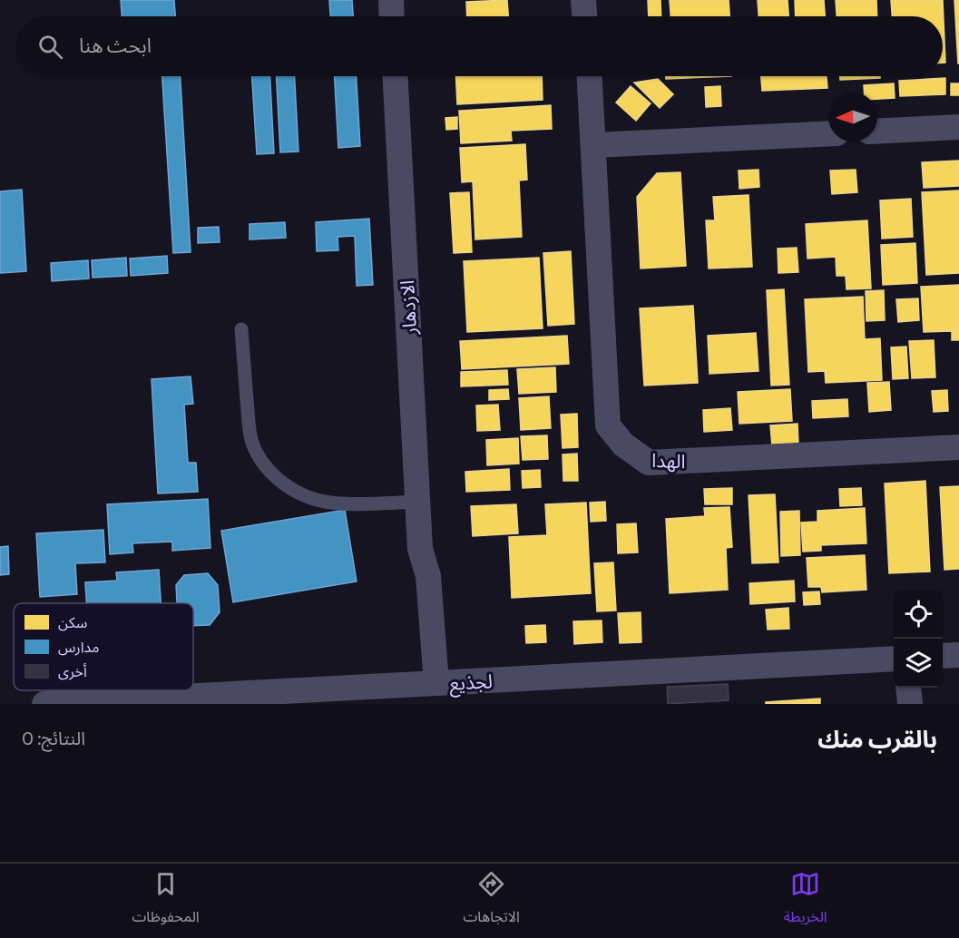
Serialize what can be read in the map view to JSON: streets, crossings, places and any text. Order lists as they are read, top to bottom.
{
  "streets": {
    "street": ["الازدهار", "الهدا", "لجذيع"]
  },
  "crossings": [
    ["الازدهار", "لجذيع"]
  ],
  "legend": ["سكن", "مدارس", "أخرى"],
  "north": "left",
  "page": {
    "search": "ابحث هنا",
    "heading": ["بالقرب منك", "النتائج: 0"],
    "nav": ["الخريطة", "الاتجاهات", "المحفوظات"]
  }
}
